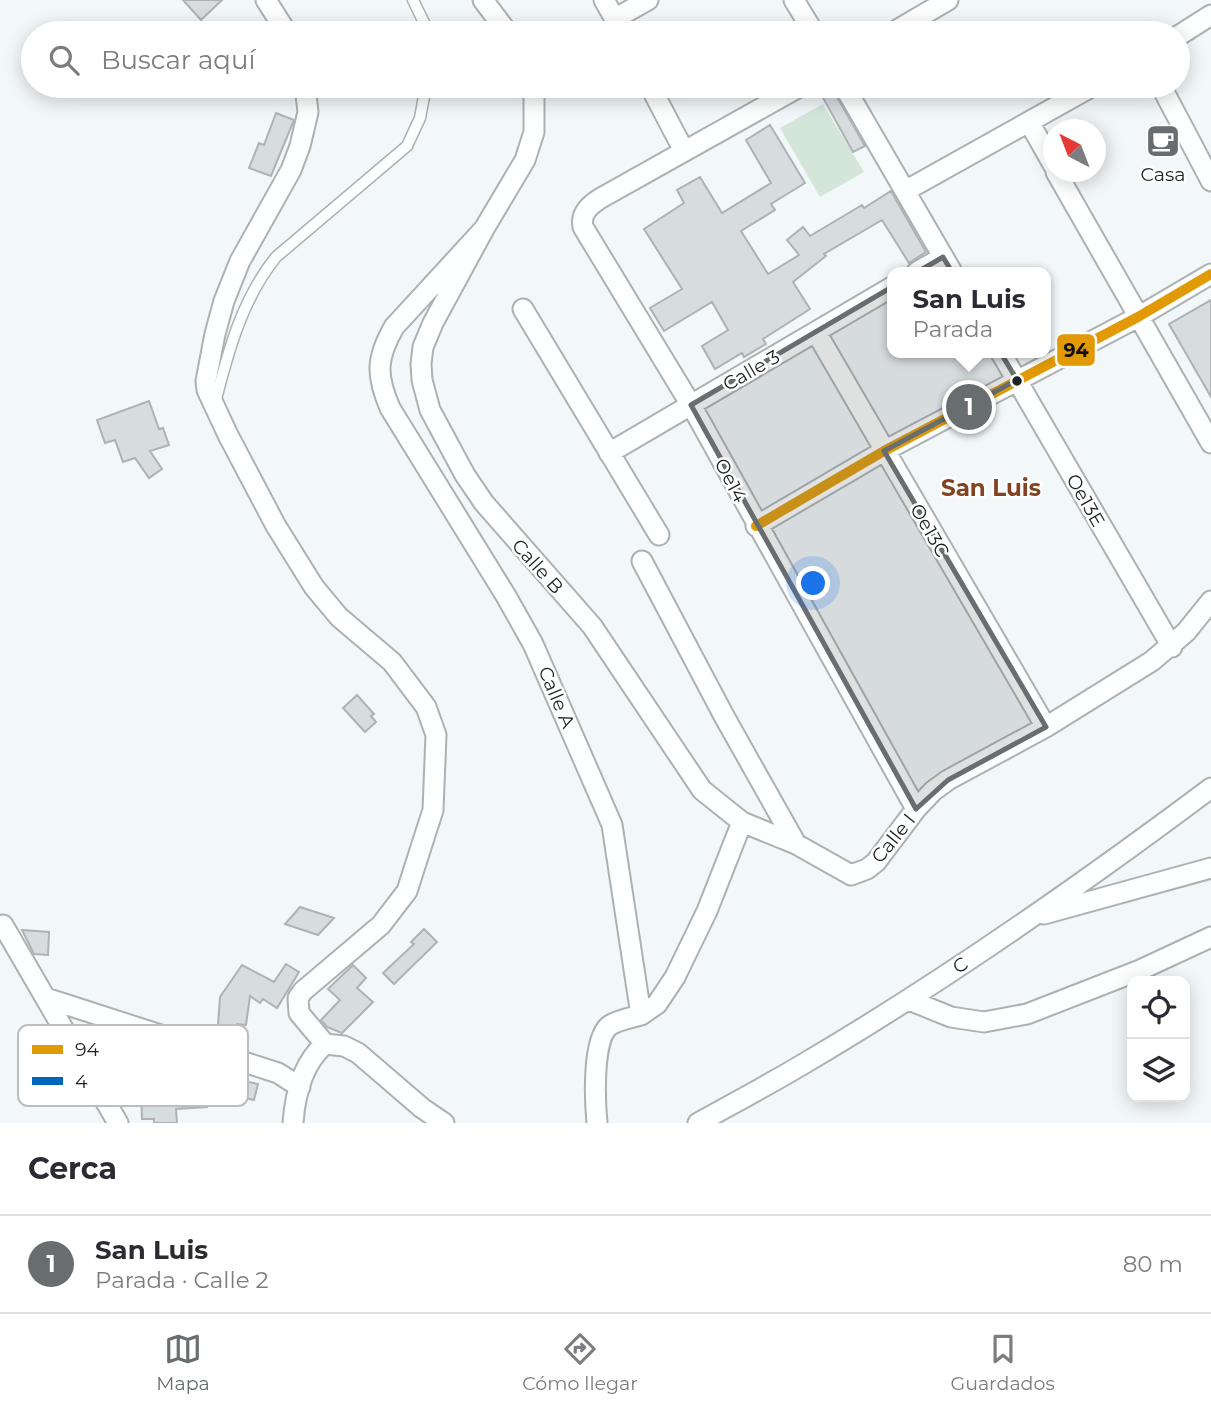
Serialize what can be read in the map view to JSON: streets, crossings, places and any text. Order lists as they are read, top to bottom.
{
  "streets": {
    "street": [
      "Calle 3",
      "Oe14",
      "Oe13E",
      "Oe13C",
      "Calle B",
      "Calle A",
      "Calle I",
      "C"
    ]
  },
  "crossings": [
    ["Calle 3", "Oe14"],
    ["Calle 3", "Oe13C"],
    ["Oe14", "Calle I"],
    ["Oe13E", "Calle I"],
    ["Oe13C", "Calle I"],
    ["Calle B", "Calle A"],
    ["Calle B", "Calle I"]
  ],
  "districts": ["San Luis"],
  "places": {
    "cafe": ["Casa"]
  },
  "lines": ["transit line 94"],
  "legend": ["94", "4"],
  "north": "top left",
  "page": {
    "search": "Buscar aquí",
    "popup": ["San Luis", "Parada"],
    "pins": "1",
    "heading": "Cerca",
    "list": [
      {
        "mark": "1",
        "name": "San Luis",
        "note": "Parada · Calle 2",
        "value": "80 m"
      }
    ],
    "nav": ["Mapa", "Cómo llegar", "Guardados"]
  }
}
